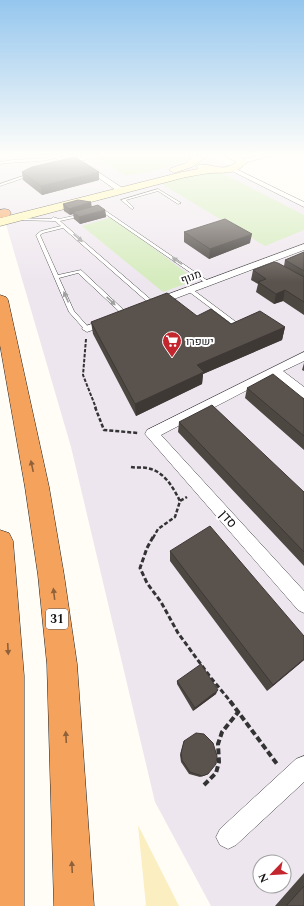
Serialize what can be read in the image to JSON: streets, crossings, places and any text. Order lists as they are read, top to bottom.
{
  "streets": {
    "highway": ["31"],
    "street": ["מנוף", "סדן"]
  },
  "places": {
    "supermarket": ["ישפרו"]
  },
  "north": "bottom left"
}
